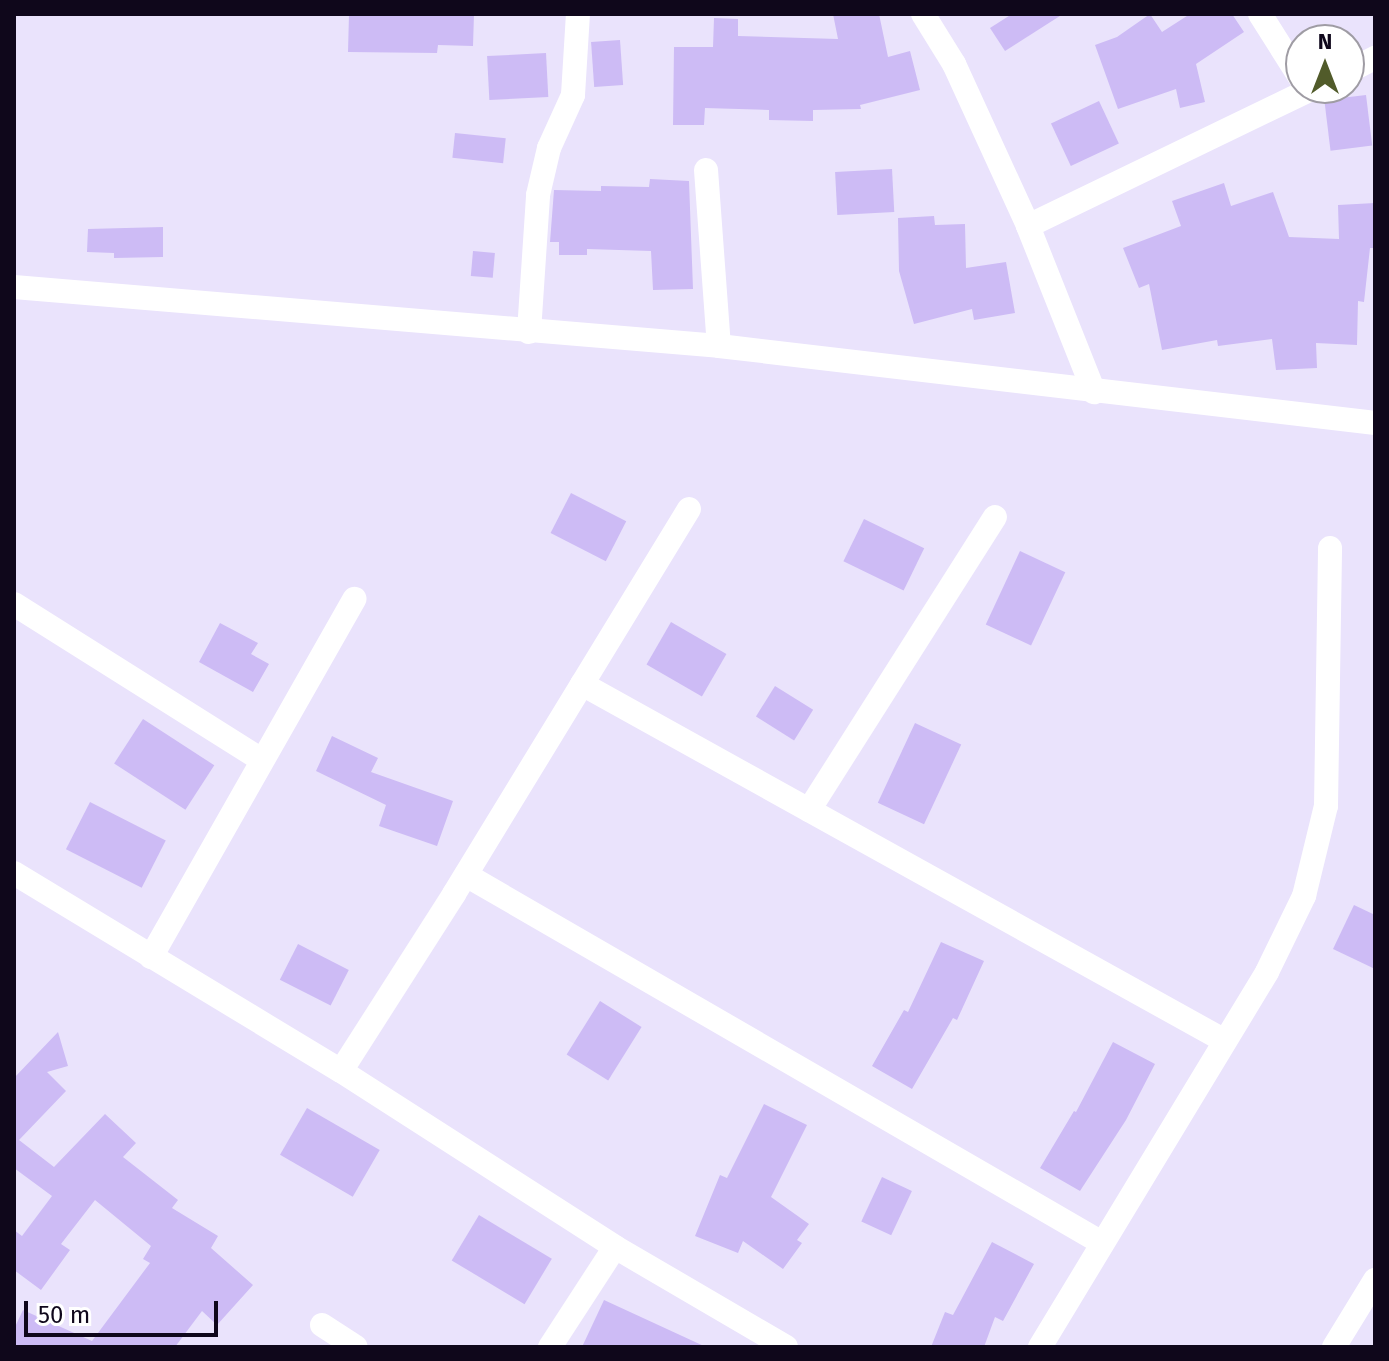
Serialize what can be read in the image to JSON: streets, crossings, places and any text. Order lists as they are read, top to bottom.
{
  "scale_bar": "50 m",
  "north": "top"
}
